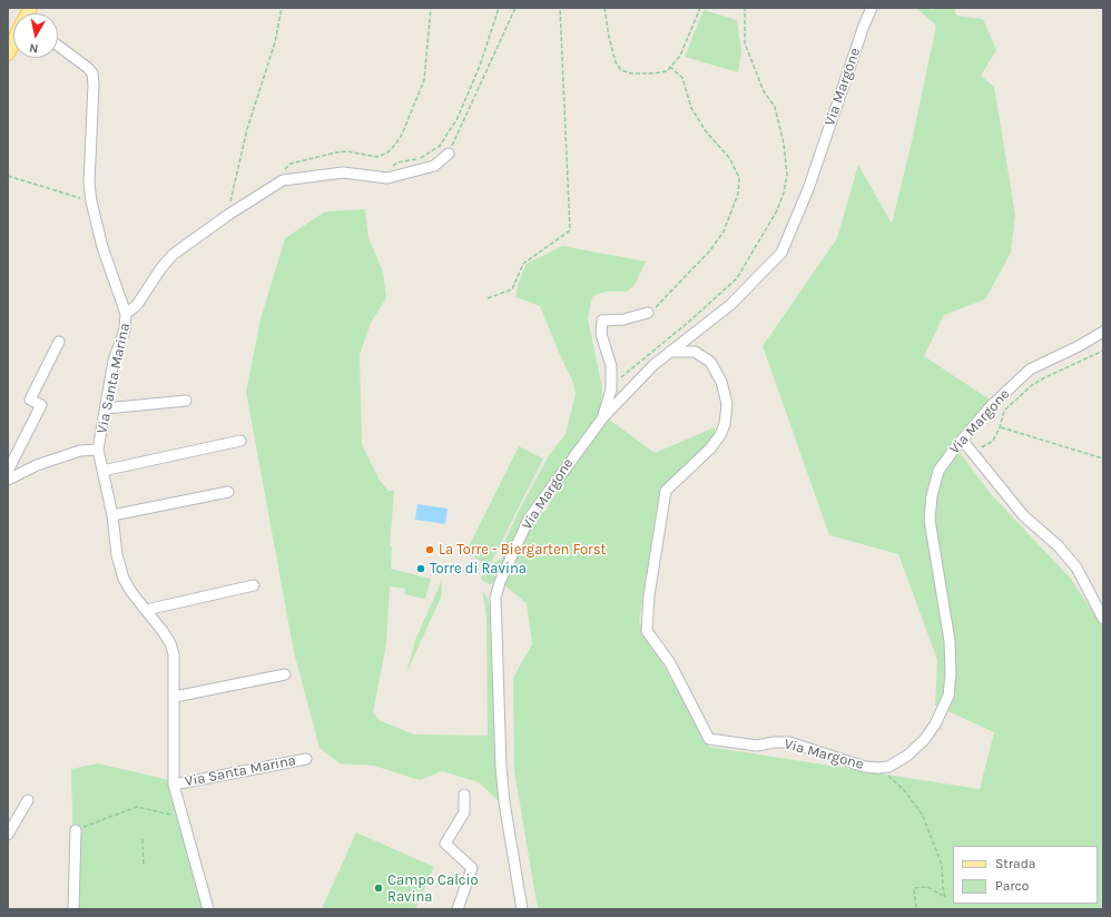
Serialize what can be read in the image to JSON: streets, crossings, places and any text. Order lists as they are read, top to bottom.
{
  "streets": {
    "street": ["Via Margone", "Via Santa Marina"]
  },
  "places": ["La Torre - Biergarten Forst", "Torre di Ravina", "Campo Calcio Ravina"],
  "legend": ["Strada", "Parco"],
  "north": "bottom"
}
